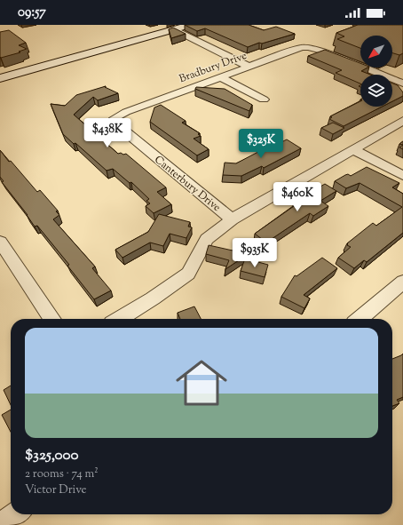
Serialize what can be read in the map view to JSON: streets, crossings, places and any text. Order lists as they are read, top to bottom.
{
  "streets": {
    "street": ["Bradbury Drive", "Canterbury Drive"]
  },
  "crossings": [
    ["Bradbury Drive", "Canterbury Drive"]
  ],
  "north": "bottom left",
  "page": {
    "status": "09:57",
    "price": [
      "$438K",
      "$325K",
      "$460K",
      "$935K"
    ],
    "list": [
      {
        "name": "$325,000",
        "note": "2 rooms · 74 m² · Victor Drive"
      }
    ]
  }
}
